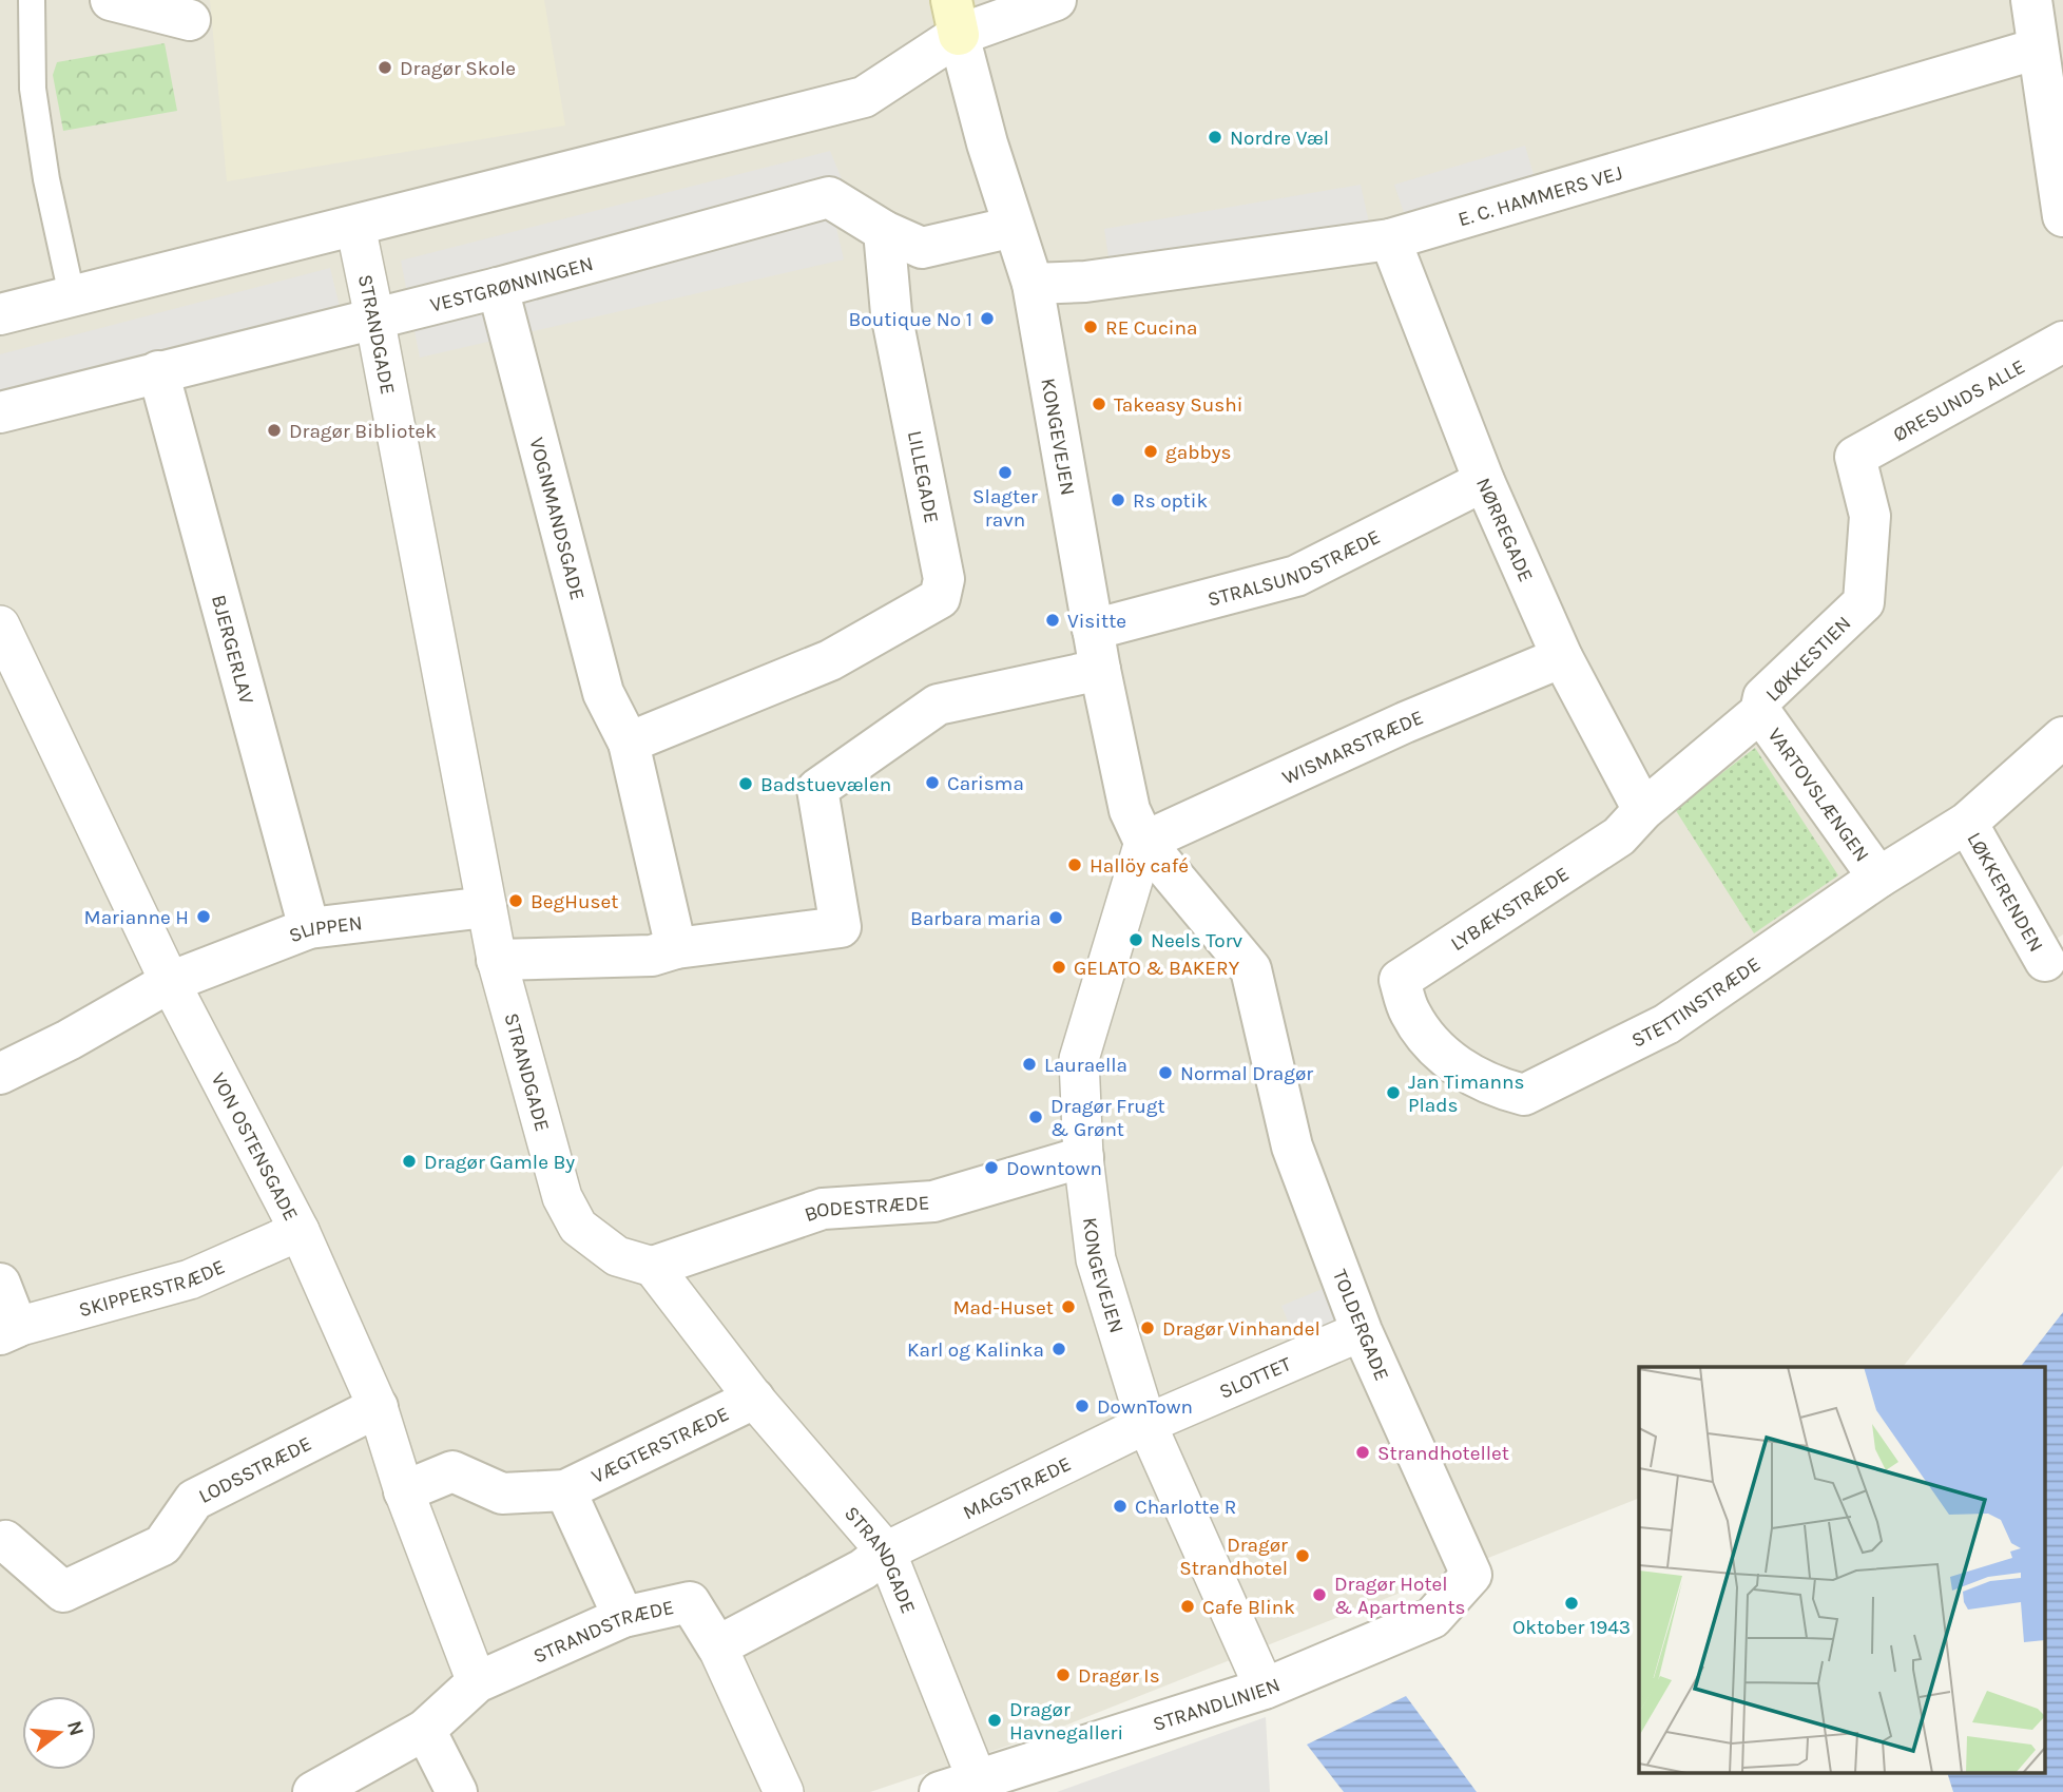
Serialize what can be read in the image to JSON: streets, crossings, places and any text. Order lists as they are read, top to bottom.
{
  "streets": {
    "street": [
      "E. C. HAMMERS VEJ",
      "VESTGRØNNINGEN",
      "STRANDGADE",
      "ØRESUNDS ALLE",
      "KONGEVEJEN",
      "LILLEGADE",
      "VOGNMANDSGADE",
      "NØRREGADE",
      "STRALSUNDSTRÆDE",
      "BJERGERLAV",
      "LØKKESTIEN",
      "WISMARSTRÆDE",
      "VARTOVSLÆNGEN",
      "LØKKERENDEN",
      "LYBÆKSTRÆDE",
      "SLIPPEN",
      "STETTINSTRÆDE",
      "VON OSTENSGADE",
      "BODESTRÆDE",
      "SKIPPERSTRÆDE",
      "TOLDERGADE",
      "SLOTTET",
      "VÆGTERSTRÆDE",
      "LODSSTRÆDE",
      "MAGSTRÆDE",
      "STRANDSTRÆDE",
      "STRANDLINIEN"
    ]
  },
  "crossings": [
    ["E. C. HAMMERS VEJ", "KONGEVEJEN"],
    ["E. C. HAMMERS VEJ", "NØRREGADE"],
    ["VESTGRØNNINGEN", "STRANDGADE"],
    ["VESTGRØNNINGEN", "KONGEVEJEN"],
    ["VESTGRØNNINGEN", "LILLEGADE"],
    ["VESTGRØNNINGEN", "VOGNMANDSGADE"],
    ["VESTGRØNNINGEN", "BJERGERLAV"],
    ["STRANDGADE", "SLIPPEN"],
    ["STRANDGADE", "BODESTRÆDE"],
    ["STRANDGADE", "VÆGTERSTRÆDE"],
    ["STRANDGADE", "MAGSTRÆDE"],
    ["STRANDGADE", "STRANDLINIEN"],
    ["ØRESUNDS ALLE", "LØKKESTIEN"],
    ["KONGEVEJEN", "STRALSUNDSTRÆDE"],
    ["KONGEVEJEN", "WISMARSTRÆDE"],
    ["KONGEVEJEN", "BODESTRÆDE"],
    ["KONGEVEJEN", "TOLDERGADE"],
    ["KONGEVEJEN", "SLOTTET"],
    ["KONGEVEJEN", "MAGSTRÆDE"],
    ["KONGEVEJEN", "STRANDLINIEN"],
    ["LILLEGADE", "VOGNMANDSGADE"],
    ["NØRREGADE", "STRALSUNDSTRÆDE"],
    ["NØRREGADE", "LØKKESTIEN"],
    ["NØRREGADE", "WISMARSTRÆDE"],
    ["NØRREGADE", "LYBÆKSTRÆDE"],
    ["BJERGERLAV", "SLIPPEN"],
    ["LØKKESTIEN", "VARTOVSLÆNGEN"],
    ["LØKKESTIEN", "LYBÆKSTRÆDE"],
    ["VARTOVSLÆNGEN", "STETTINSTRÆDE"],
    ["LØKKERENDEN", "STETTINSTRÆDE"],
    ["LYBÆKSTRÆDE", "STETTINSTRÆDE"],
    ["SLIPPEN", "VON OSTENSGADE"],
    ["VON OSTENSGADE", "SKIPPERSTRÆDE"],
    ["VON OSTENSGADE", "LODSSTRÆDE"],
    ["VON OSTENSGADE", "STRANDSTRÆDE"],
    ["TOLDERGADE", "SLOTTET"],
    ["TOLDERGADE", "STRANDLINIEN"],
    ["SLOTTET", "MAGSTRÆDE"]
  ],
  "places": [
    "Dragør Skole",
    "Nordre Væl",
    "Boutique No 1",
    "RE Cucina",
    "Takeasy Sushi",
    "Dragør Bibliotek",
    "gabbys",
    "Slagter ravn",
    "Rs optik",
    "Visitte",
    "Carisma",
    "Badstuevælen",
    "Hallöy café",
    "BegHuset",
    "Marianne H",
    "Barbara maria",
    "Neels Torv",
    "GELATO & BAKERY",
    "Lauraella",
    "Normal Dragør",
    "Jan Timanns Plads",
    "Dragør Frugt & Grønt",
    "Dragør Gamle By",
    "Downtown",
    "Mad-Huset",
    "Dragør Vinhandel",
    "Karl og Kalinka",
    "DownTown",
    "Strandhotellet",
    "Charlotte R",
    "Dragør Strandhotel",
    "Dragør Hotel & Apartments",
    "Oktober 1943",
    "Cafe Blink",
    "Dragør Is",
    "Dragør Havnegalleri"
  ],
  "north": "right"
}
